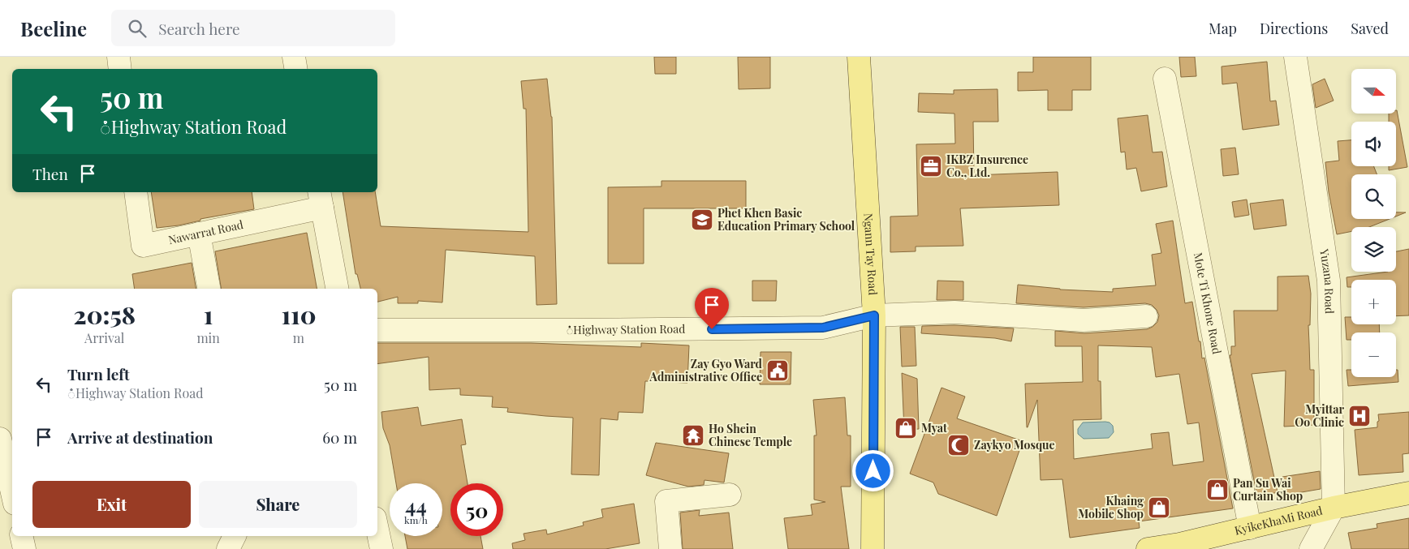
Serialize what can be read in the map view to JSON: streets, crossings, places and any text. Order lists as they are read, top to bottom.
{
  "streets": {
    "main road": ["Ngann Tay Road", "KyikeKhaMi Road"],
    "street": [
      "Nawarrat Road",
      "Yuzana Road",
      "Mote Ti Khone Road",
      "ံံံံHighway Station Road"
    ]
  },
  "crossings": [
    ["Ngann Tay Road", "ံံံံHighway Station Road"],
    ["Yuzana Road", "KyikeKhaMi Road"],
    ["Mote Ti Khone Road", "KyikeKhaMi Road"]
  ],
  "places": {
    "office": ["IKBZ Insurence Co., Ltd."],
    "school or university": ["Phet Khen Basic Education Primary School"],
    "public building": ["Zay Gyo Ward Administrative Office"],
    "hospital": ["Myittar Oo Clinic"],
    "shop": ["Myat", "Pan Su Wai Curtain Shop", "Khaing Mobile Shop"],
    "temple": ["Ho Shein Chinese Temple"],
    "mosque": ["Zaykyo Mosque"]
  },
  "north": "right",
  "page": {
    "header": "Beeline",
    "search": "Search here",
    "nav": ["Map", "Directions", "Saved"],
    "map_buttons": ["+", "−"],
    "turn": ["50 m", "ံံံံHighway Station Road"],
    "then": "Then",
    "eta": [
      "20:58",
      "Arrival",
      "1",
      "min",
      "110",
      "m"
    ],
    "list": [
      {
        "name": "Turn left",
        "note": "ံံံံHighway Station Road",
        "value": "50 m"
      },
      {
        "name": "Arrive at destination",
        "value": "60 m"
      }
    ],
    "buttons": ["Exit", "Share"],
    "speed": "44 km/h",
    "limit": "50"
  }
}
